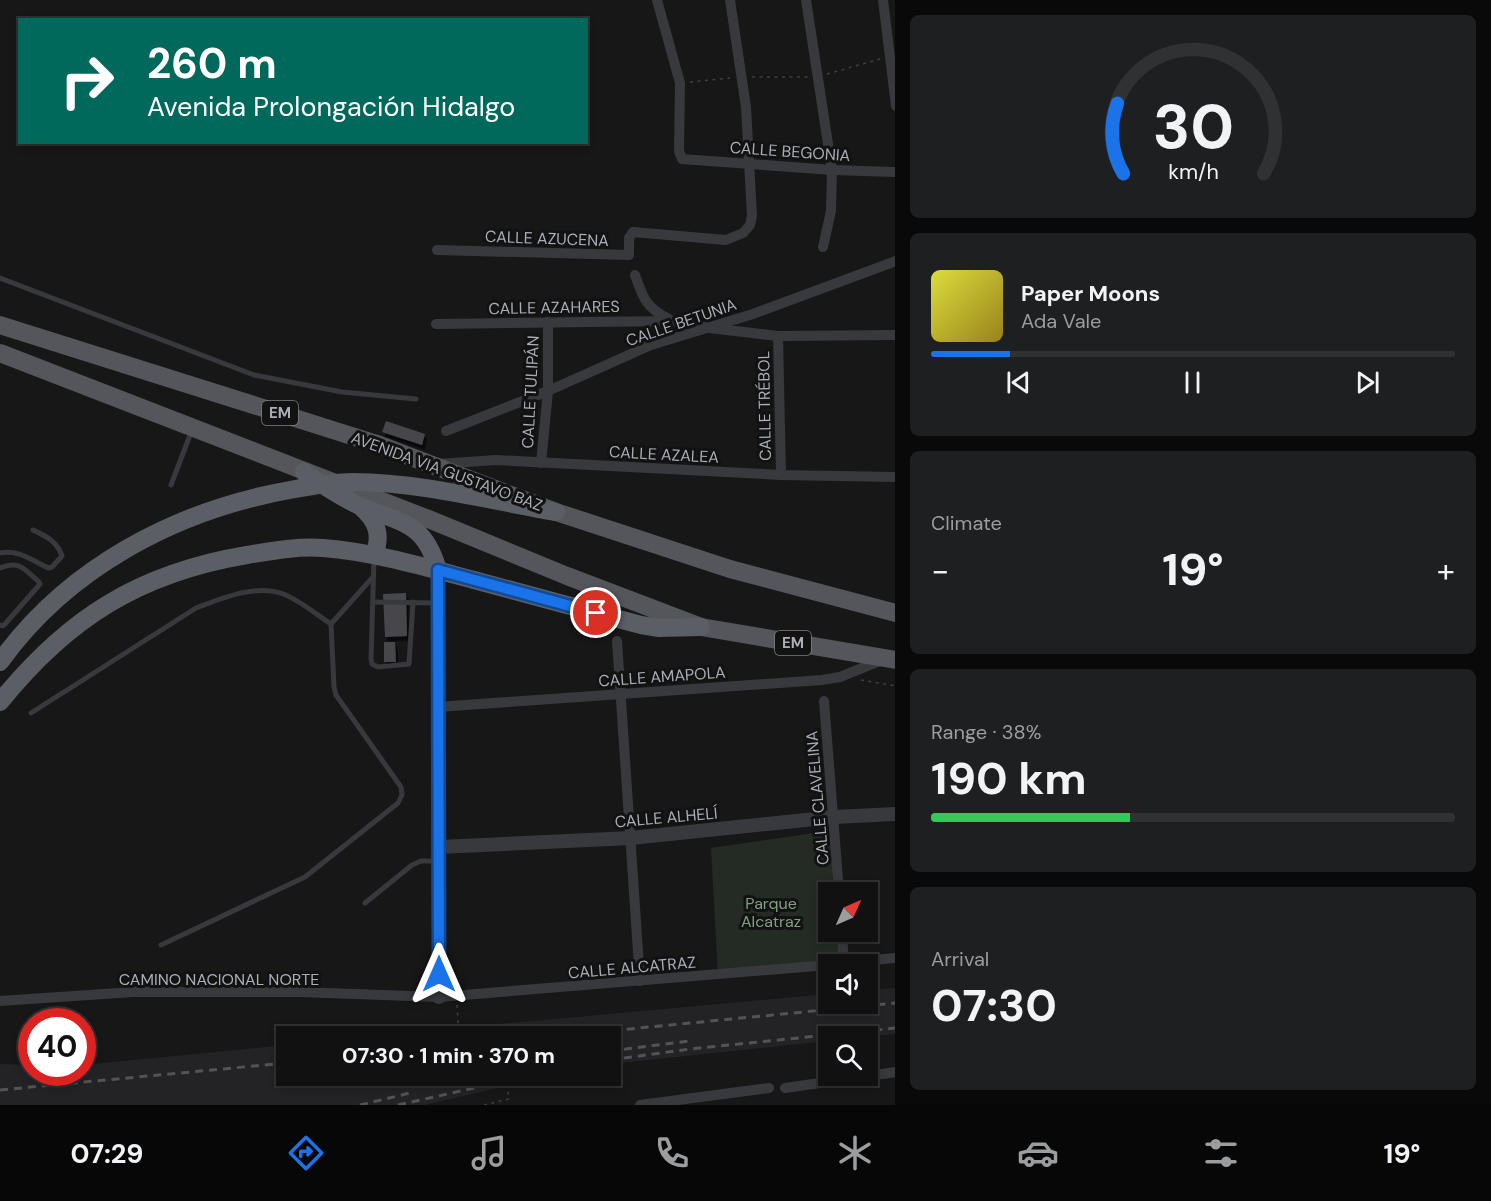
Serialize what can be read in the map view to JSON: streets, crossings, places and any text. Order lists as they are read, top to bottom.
{
  "streets": {
    "main road": ["EM", "AVENIDA VIA GUSTAVO BAZ"],
    "street": [
      "CALLE BEGONIA",
      "CALLE AZUCENA",
      "CALLE AZAHARES",
      "CALLE BETUNIA",
      "CALLE TULIPÁN",
      "CALLE TRÉBOL",
      "CALLE AZALEA",
      "CALLE AMAPOLA",
      "CALLE CLAVELINA",
      "CALLE ALHELÍ",
      "CALLE ALCATRAZ",
      "CAMINO NACIONAL NORTE"
    ]
  },
  "crossings": [
    ["CALLE BEGONIA", "CALLE AZUCENA"],
    ["CALLE AZAHARES", "CALLE BETUNIA"],
    ["CALLE AZAHARES", "CALLE TULIPÁN"],
    ["CALLE AZAHARES", "CALLE TRÉBOL"],
    ["CALLE BETUNIA", "CALLE TULIPÁN"],
    ["CALLE TULIPÁN", "CALLE AZALEA"],
    ["CALLE TRÉBOL", "CALLE AZALEA"],
    ["EM", "CALLE AMAPOLA"],
    ["CALLE AZALEA", "AVENIDA VIA GUSTAVO BAZ"],
    ["CALLE CLAVELINA", "CALLE ALHELÍ"],
    ["CALLE ALCATRAZ", "CAMINO NACIONAL NORTE"]
  ],
  "parks": ["Parque Alcatraz"],
  "north": "top right",
  "page": {
    "turn": ["260 m", "Avenida Prolongación Hidalgo"],
    "song": ["Paper Moons", "Ada Vale"],
    "tile": [
      "Climate",
      ["Range · 38%", "190 km"],
      ["Arrival", "07:30"]
    ],
    "heat": ["−", "19°", "+"],
    "limit": "40",
    "trip": "07:30 · 1 min · 370 m",
    "tabs": ["07:29", "19°"],
    "gauge": ["30", "km/h"]
  }
}
